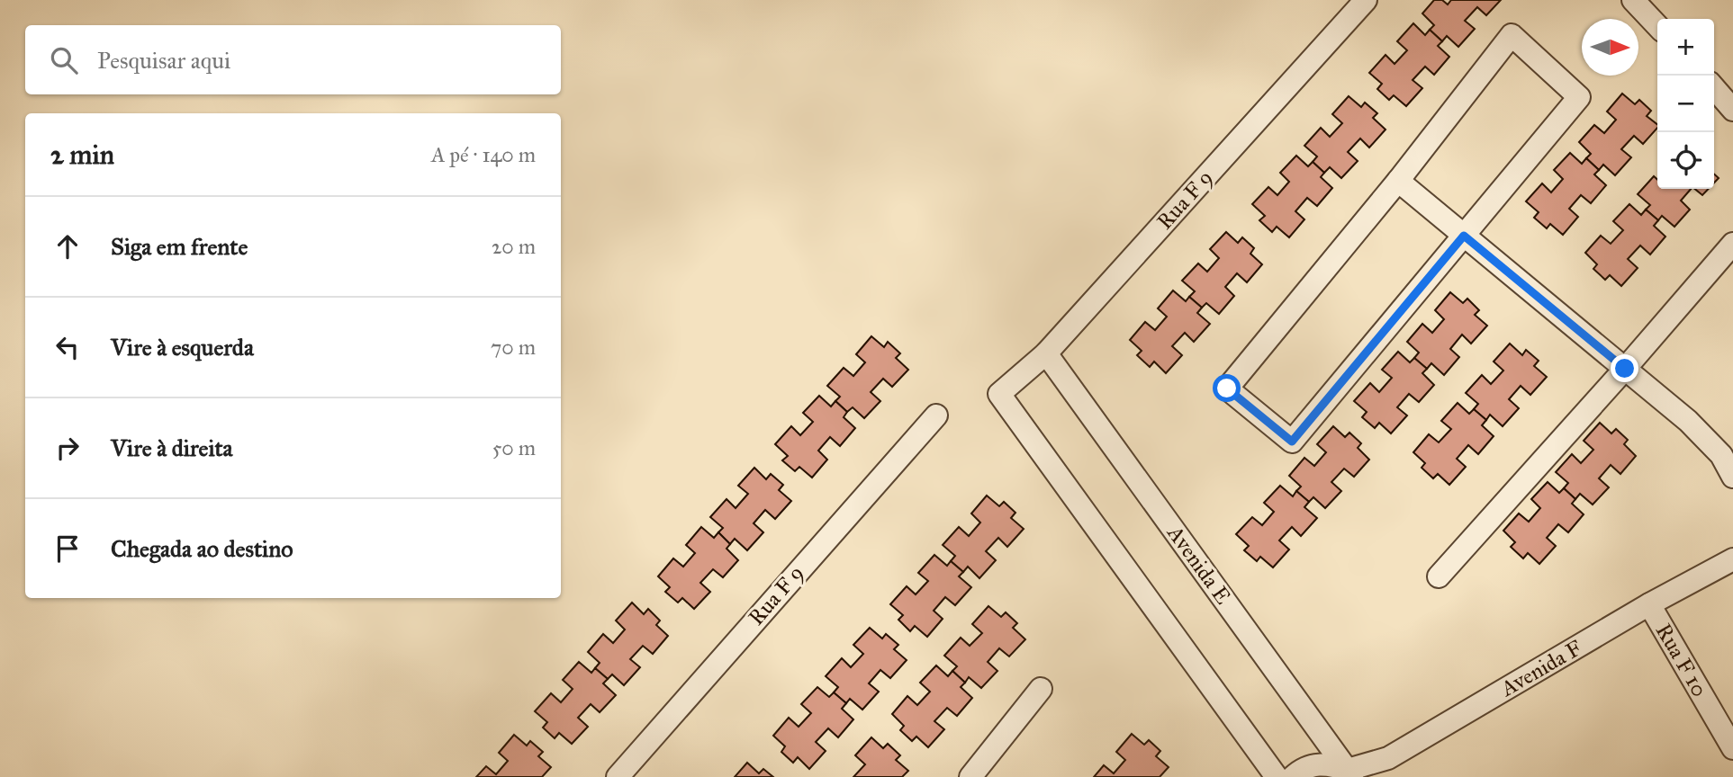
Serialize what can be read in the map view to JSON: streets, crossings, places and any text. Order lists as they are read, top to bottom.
{
  "streets": {
    "street": [
      "Rua F 9",
      "Avenida E",
      "Rua F 10",
      "Avenida F"
    ]
  },
  "crossings": [
    ["Rua F 9", "Avenida E"],
    ["Avenida E", "Avenida F"],
    ["Rua F 10", "Avenida F"]
  ],
  "north": "right",
  "page": {
    "map_buttons": ["+", "−"],
    "search": "Pesquisar aqui",
    "heading": ["2 min", "A pé · 140 m"],
    "list": [
      ["Siga em frente", "20 m"],
      ["Vire à esquerda", "70 m"],
      ["Vire à direita", "50 m"],
      "Chegada ao destino"
    ]
  }
}
